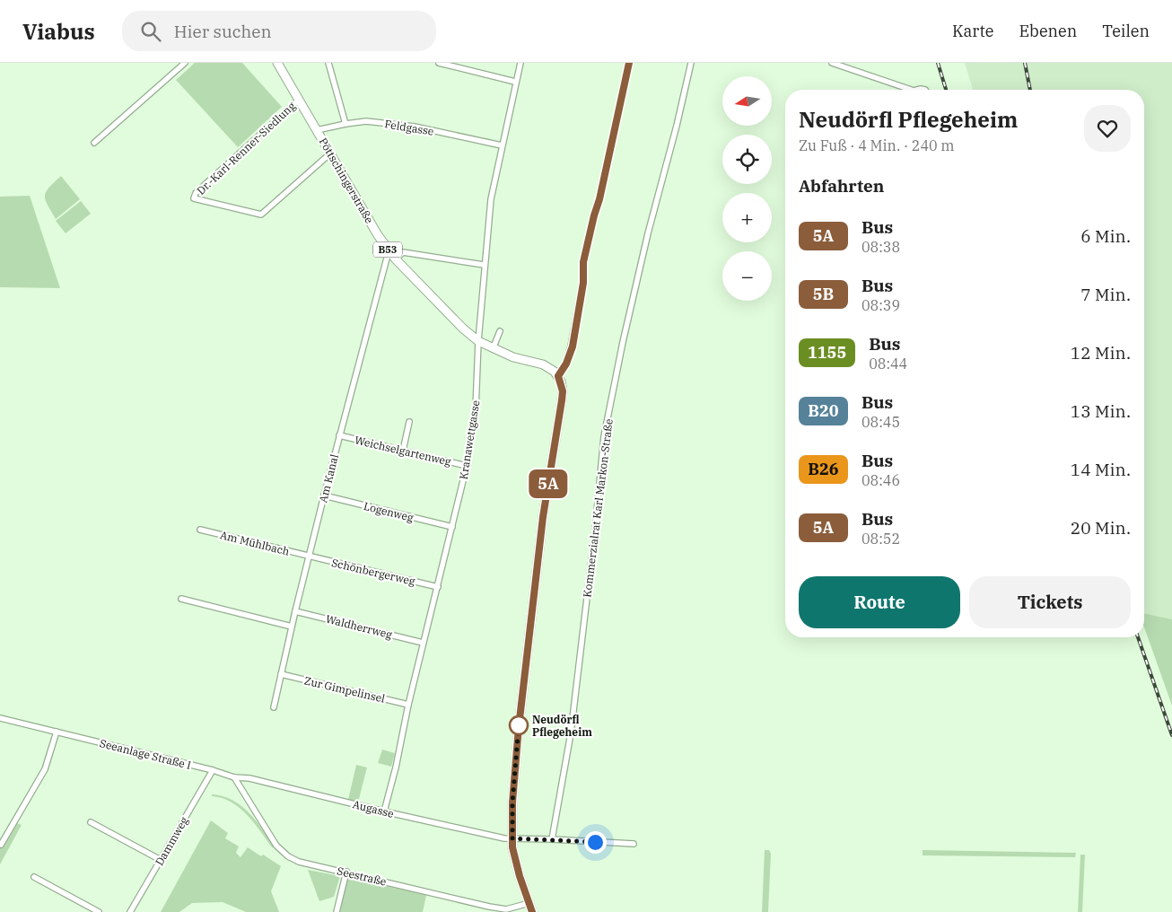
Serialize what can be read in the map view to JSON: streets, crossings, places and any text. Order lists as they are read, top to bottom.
{
  "streets": {
    "main road": ["Pöttschingerstraße", "B53"],
    "street": [
      "Feldgasse",
      "Dr.-Karl-Renner-Siedlung",
      "Kranawettgasse",
      "Weichselgartenweg",
      "Am Kanal",
      "Kommerzialrat Karl Markon-Straße",
      "Logenweg",
      "Am Mühlbach",
      "Schönbergerweg",
      "Waldherrweg",
      "Zur Gimpelinsel",
      "Seeanlage Straße I",
      "Augasse",
      "Dammweg",
      "Seestraße"
    ]
  },
  "crossings": [
    ["Feldgasse", "Pöttschingerstraße"],
    ["Feldgasse", "Kranawettgasse"],
    ["Dr.-Karl-Renner-Siedlung", "Pöttschingerstraße"],
    ["Pöttschingerstraße", "Kranawettgasse"],
    ["Pöttschingerstraße", "Am Kanal"],
    ["Kranawettgasse", "Weichselgartenweg"],
    ["Kranawettgasse", "Logenweg"],
    ["Kranawettgasse", "Schönbergerweg"],
    ["Kranawettgasse", "Waldherrweg"],
    ["Kranawettgasse", "Zur Gimpelinsel"],
    ["Kranawettgasse", "Augasse"],
    ["Weichselgartenweg", "Am Kanal"],
    ["Am Kanal", "Logenweg"],
    ["Am Kanal", "Am Mühlbach"],
    ["Am Kanal", "Schönbergerweg"],
    ["Am Kanal", "Waldherrweg"],
    ["Am Kanal", "Zur Gimpelinsel"],
    ["Am Mühlbach", "Schönbergerweg"],
    ["Seeanlage Straße I", "Augasse"],
    ["Seeanlage Straße I", "Dammweg"],
    ["Seeanlage Straße I", "Seestraße"],
    ["Augasse", "Seestraße"]
  ],
  "places": ["Neudörfl Pflegeheim"],
  "lines": ["bus line 5A"],
  "north": "left",
  "page": {
    "header": "Viabus",
    "search": "Hier suchen",
    "nav": ["Karte", "Ebenen", "Teilen"],
    "on_map": "5A",
    "map_buttons": ["+", "−"],
    "heading": [
      ["Neudörfl Pflegeheim", "Zu Fuß · 4 Min. · 240 m"],
      "Abfahrten"
    ],
    "list": [
      {
        "mark": "5A",
        "name": "Bus",
        "note": "08:38",
        "value": "6 Min."
      },
      {
        "mark": "5B",
        "name": "Bus",
        "note": "08:39",
        "value": "7 Min."
      },
      {
        "mark": "1155",
        "name": "Bus",
        "note": "08:44",
        "value": "12 Min."
      },
      {
        "mark": "B20",
        "name": "Bus",
        "note": "08:45",
        "value": "13 Min."
      },
      {
        "mark": "B26",
        "name": "Bus",
        "note": "08:46",
        "value": "14 Min."
      },
      {
        "mark": "5A",
        "name": "Bus",
        "note": "08:52",
        "value": "20 Min."
      }
    ],
    "buttons": ["Route", "Tickets"]
  }
}
